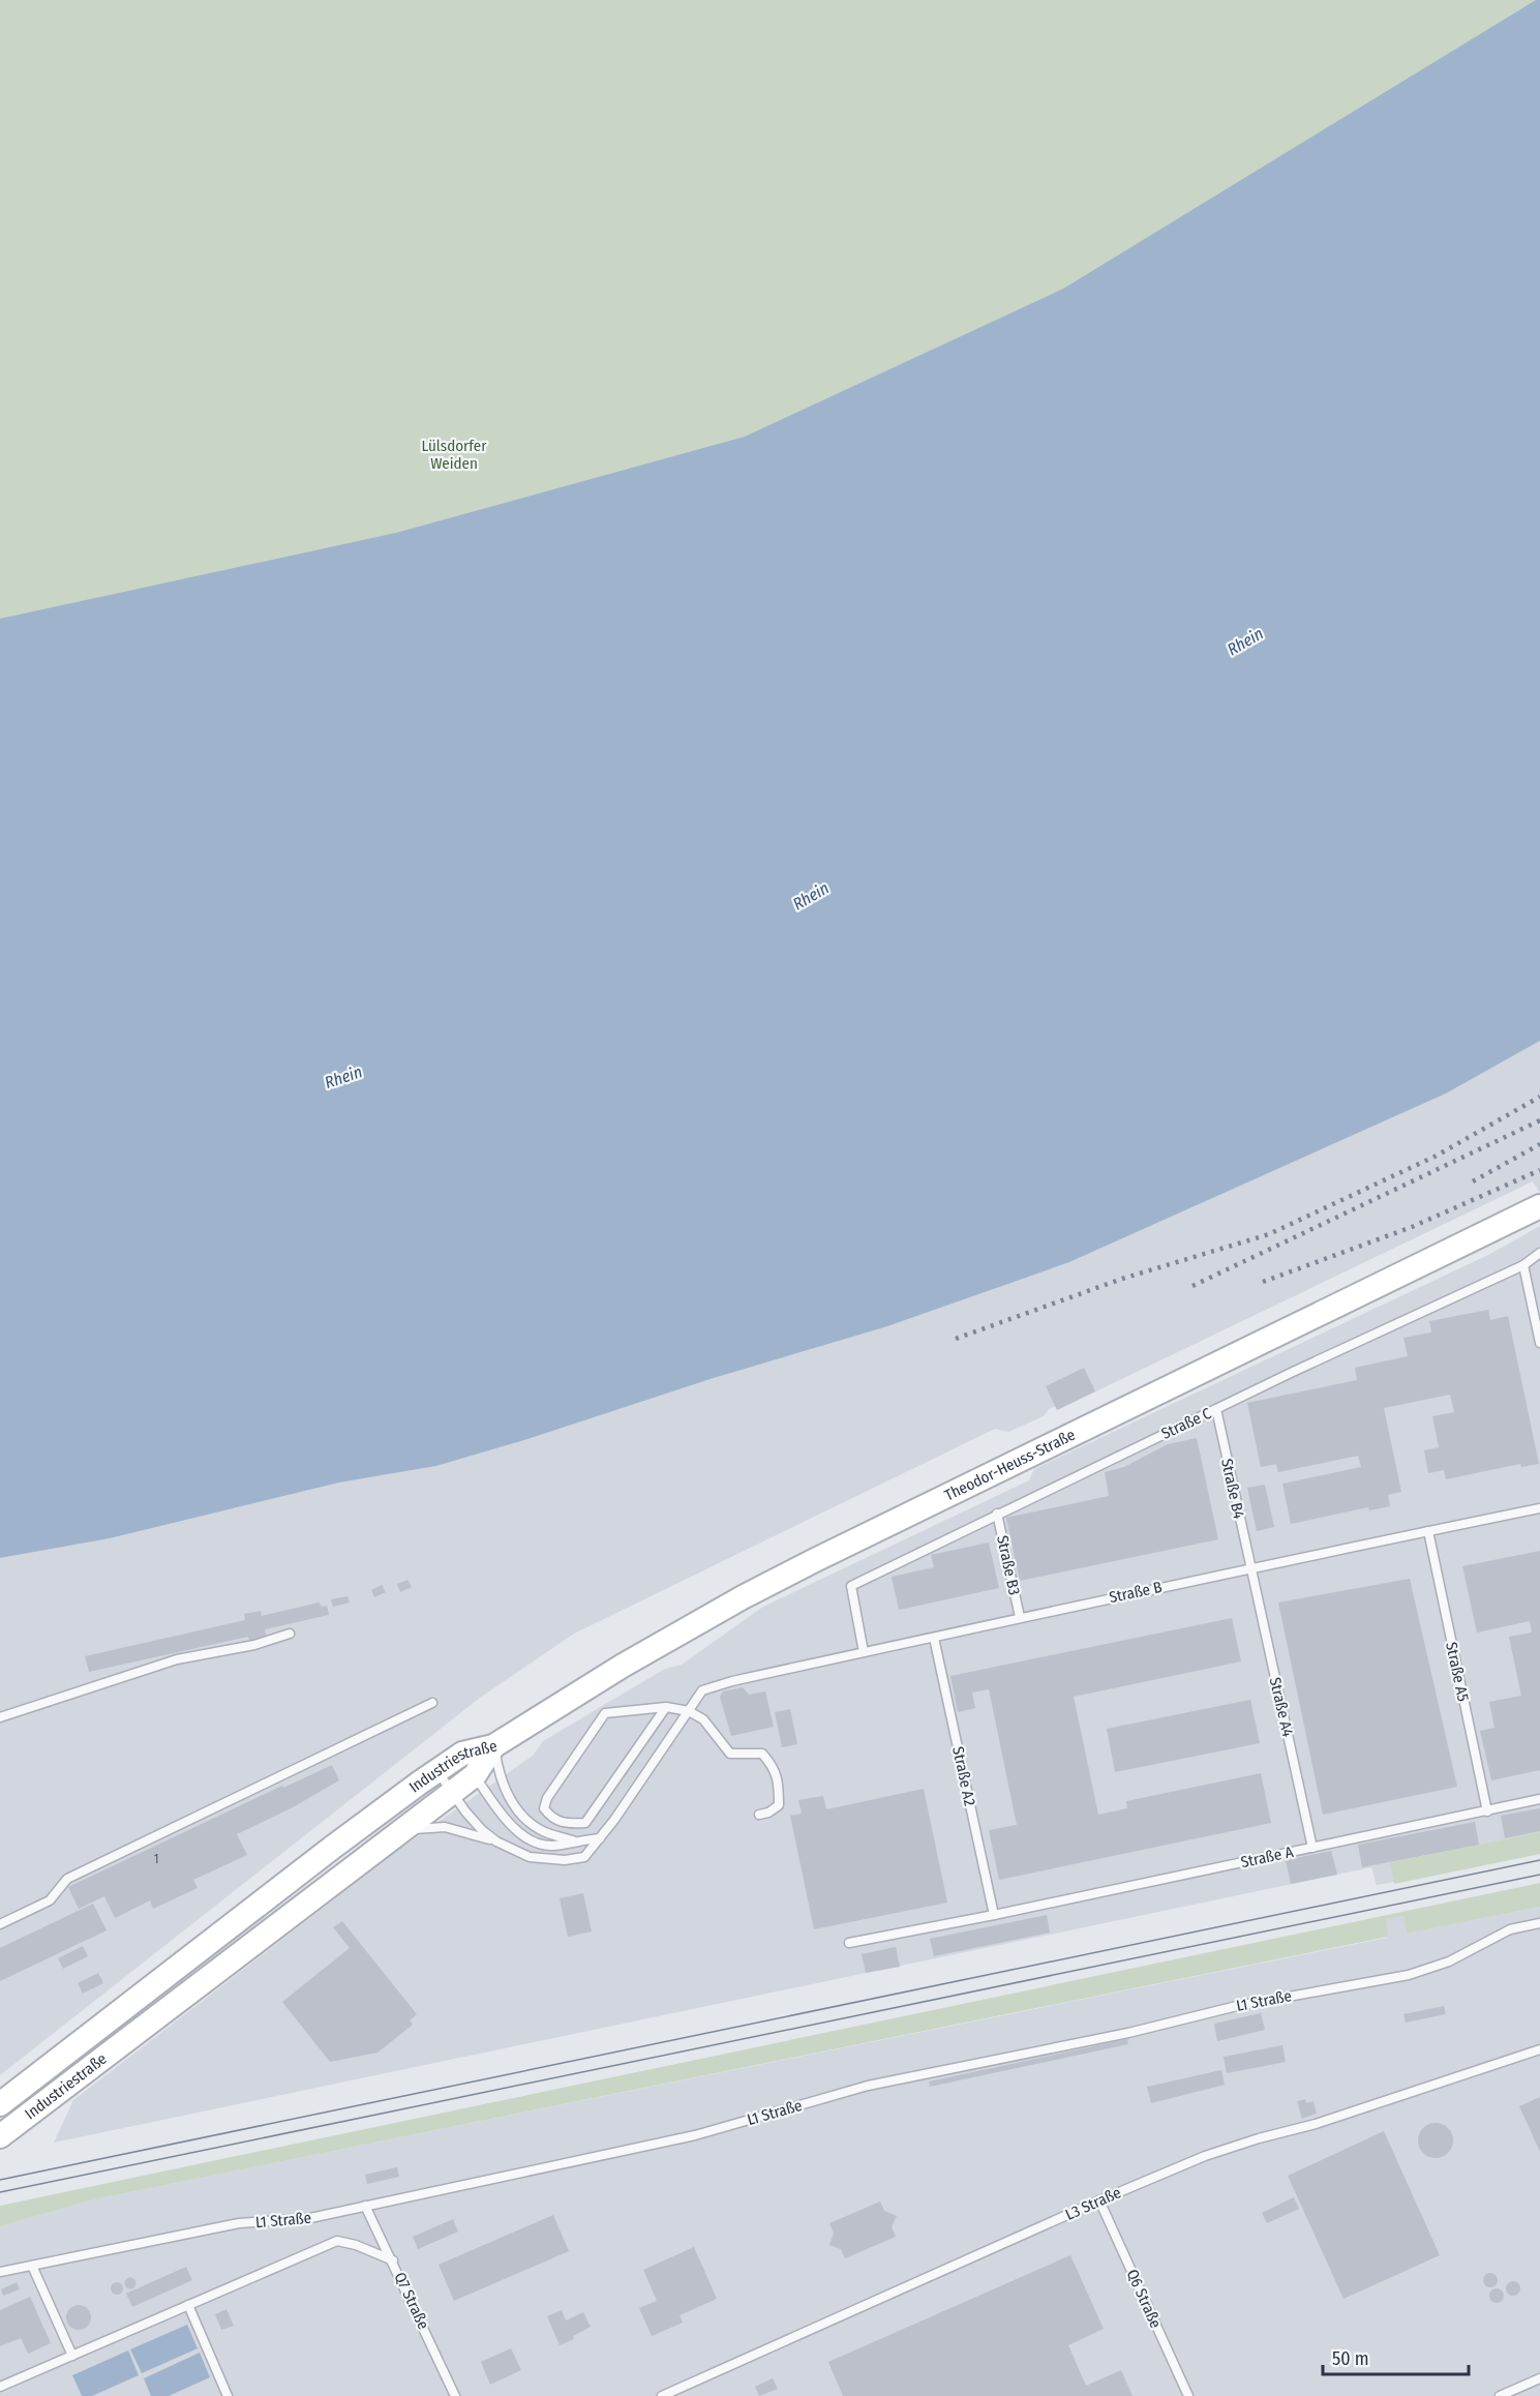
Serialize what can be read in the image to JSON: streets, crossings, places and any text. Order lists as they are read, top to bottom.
{
  "streets": {
    "main road": ["Theodor-Heuss-Straße", "Industriestraße"],
    "lane": [
      "Straße C",
      "Straße B4",
      "Straße B3",
      "Straße B",
      "Straße A5",
      "Straße A4",
      "Straße A2",
      "Straße A",
      "L1 Straße",
      "L3 Straße",
      "Q6 Straße",
      "Q7 Straße"
    ]
  },
  "crossings": [
    ["Straße C", "Straße B4"],
    ["Straße C", "Straße B3"],
    ["Straße C", "Straße B"],
    ["Theodor-Heuss-Straße", "Industriestraße"],
    ["Straße B4", "Straße B"],
    ["Straße B4", "Straße A4"],
    ["Straße B3", "Straße B"],
    ["Straße B", "Straße A5"],
    ["Straße B", "Straße A4"],
    ["Straße B", "Straße A2"],
    ["Straße A5", "Straße A"],
    ["Straße A4", "Straße A"],
    ["Straße A2", "Straße A"],
    ["L1 Straße", "Q7 Straße"],
    ["L3 Straße", "Q6 Straße"]
  ],
  "water": ["Rhein"],
  "parks": ["Lülsdorfer Weiden"],
  "house_numbers": ["1"],
  "scale_bar": "50 m"
}
